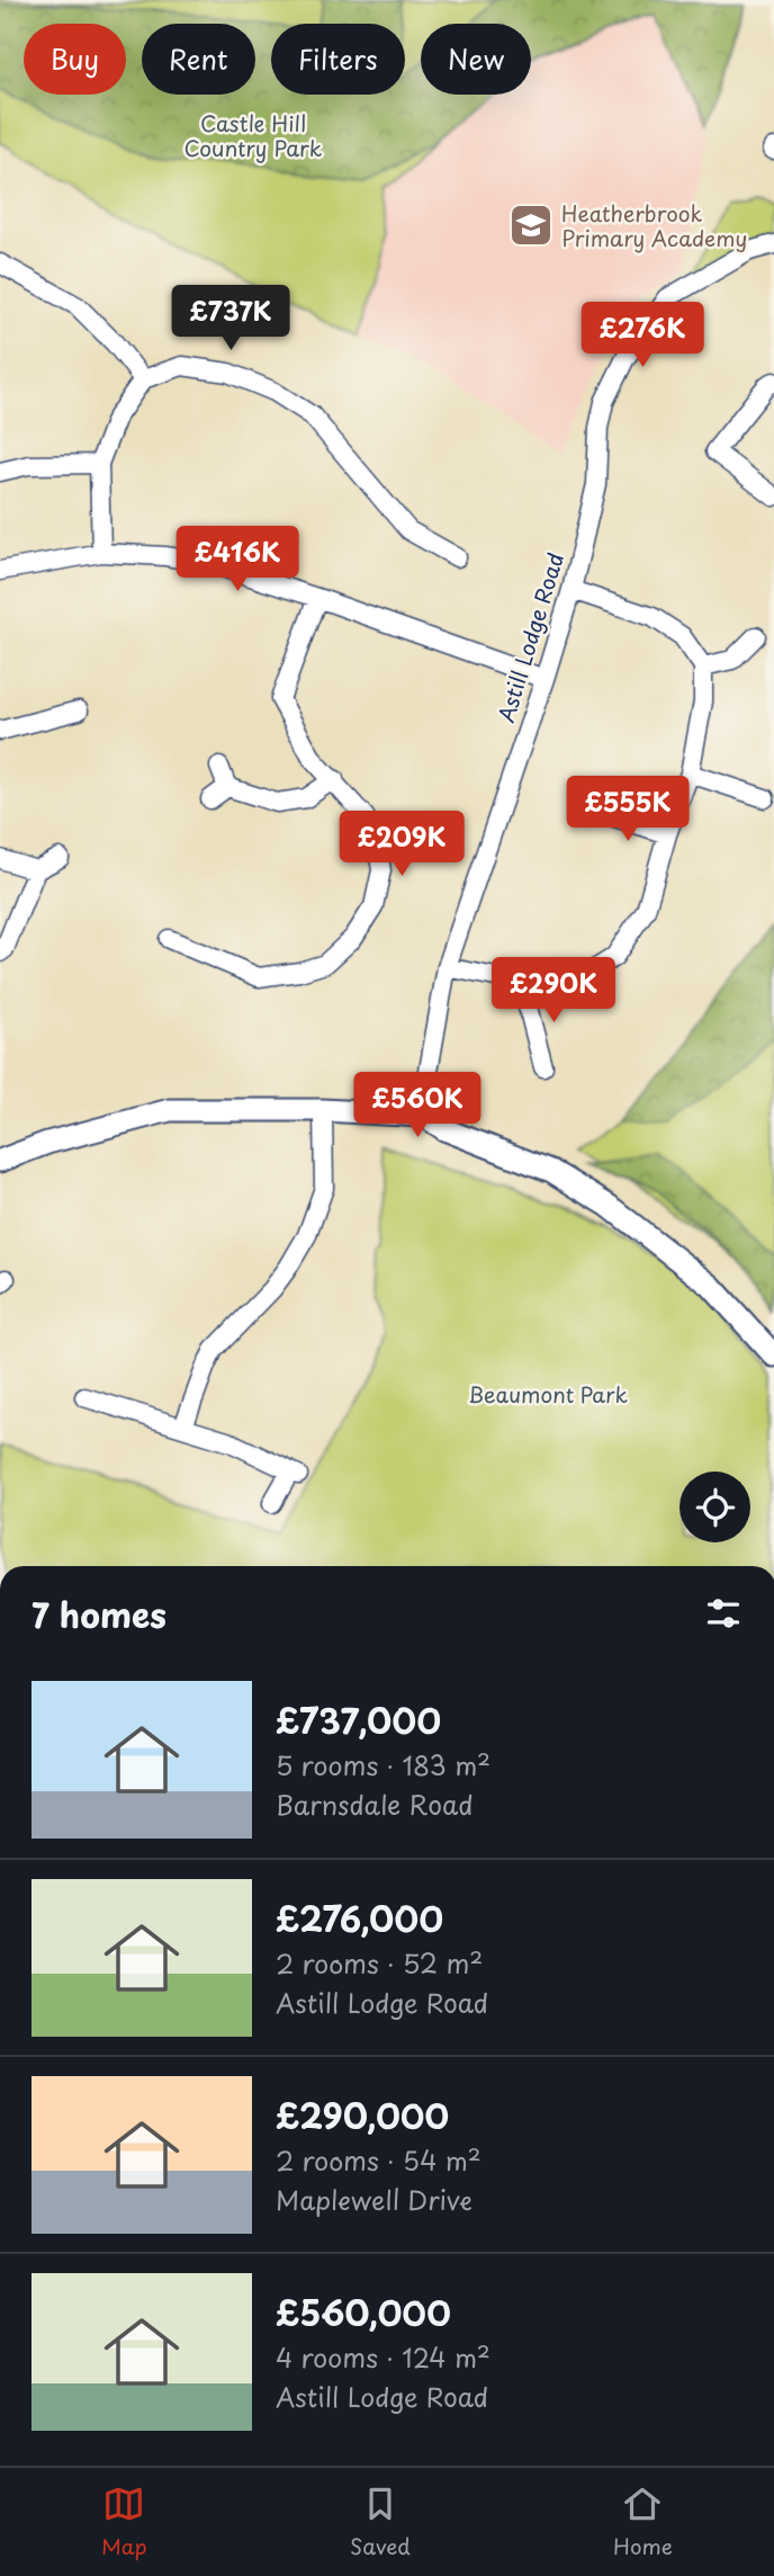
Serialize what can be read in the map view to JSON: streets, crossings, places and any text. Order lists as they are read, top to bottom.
{
  "streets": {
    "street": ["Astill Lodge Road"]
  },
  "parks": ["Castle Hill Country Park", "Beaumont Park"],
  "places": {
    "school or university": ["Heatherbrook Primary Academy"]
  },
  "page": {
    "chip": [
      "Buy",
      "Rent",
      "Filters",
      "New"
    ],
    "price": [
      "£737K",
      "£276K",
      "£416K",
      "£555K",
      "£209K",
      "£290K",
      "£560K"
    ],
    "heading": "7 homes",
    "list": [
      {
        "name": "£737,000",
        "note": "5 rooms · 183 m² · Barnsdale Road"
      },
      {
        "name": "£276,000",
        "note": "2 rooms · 52 m² · Astill Lodge Road"
      },
      {
        "name": "£290,000",
        "note": "2 rooms · 54 m² · Maplewell Drive"
      },
      {
        "name": "£560,000",
        "note": "4 rooms · 124 m² · Astill Lodge Road"
      }
    ],
    "tabs": ["Map", "Saved", "Home"]
  }
}
